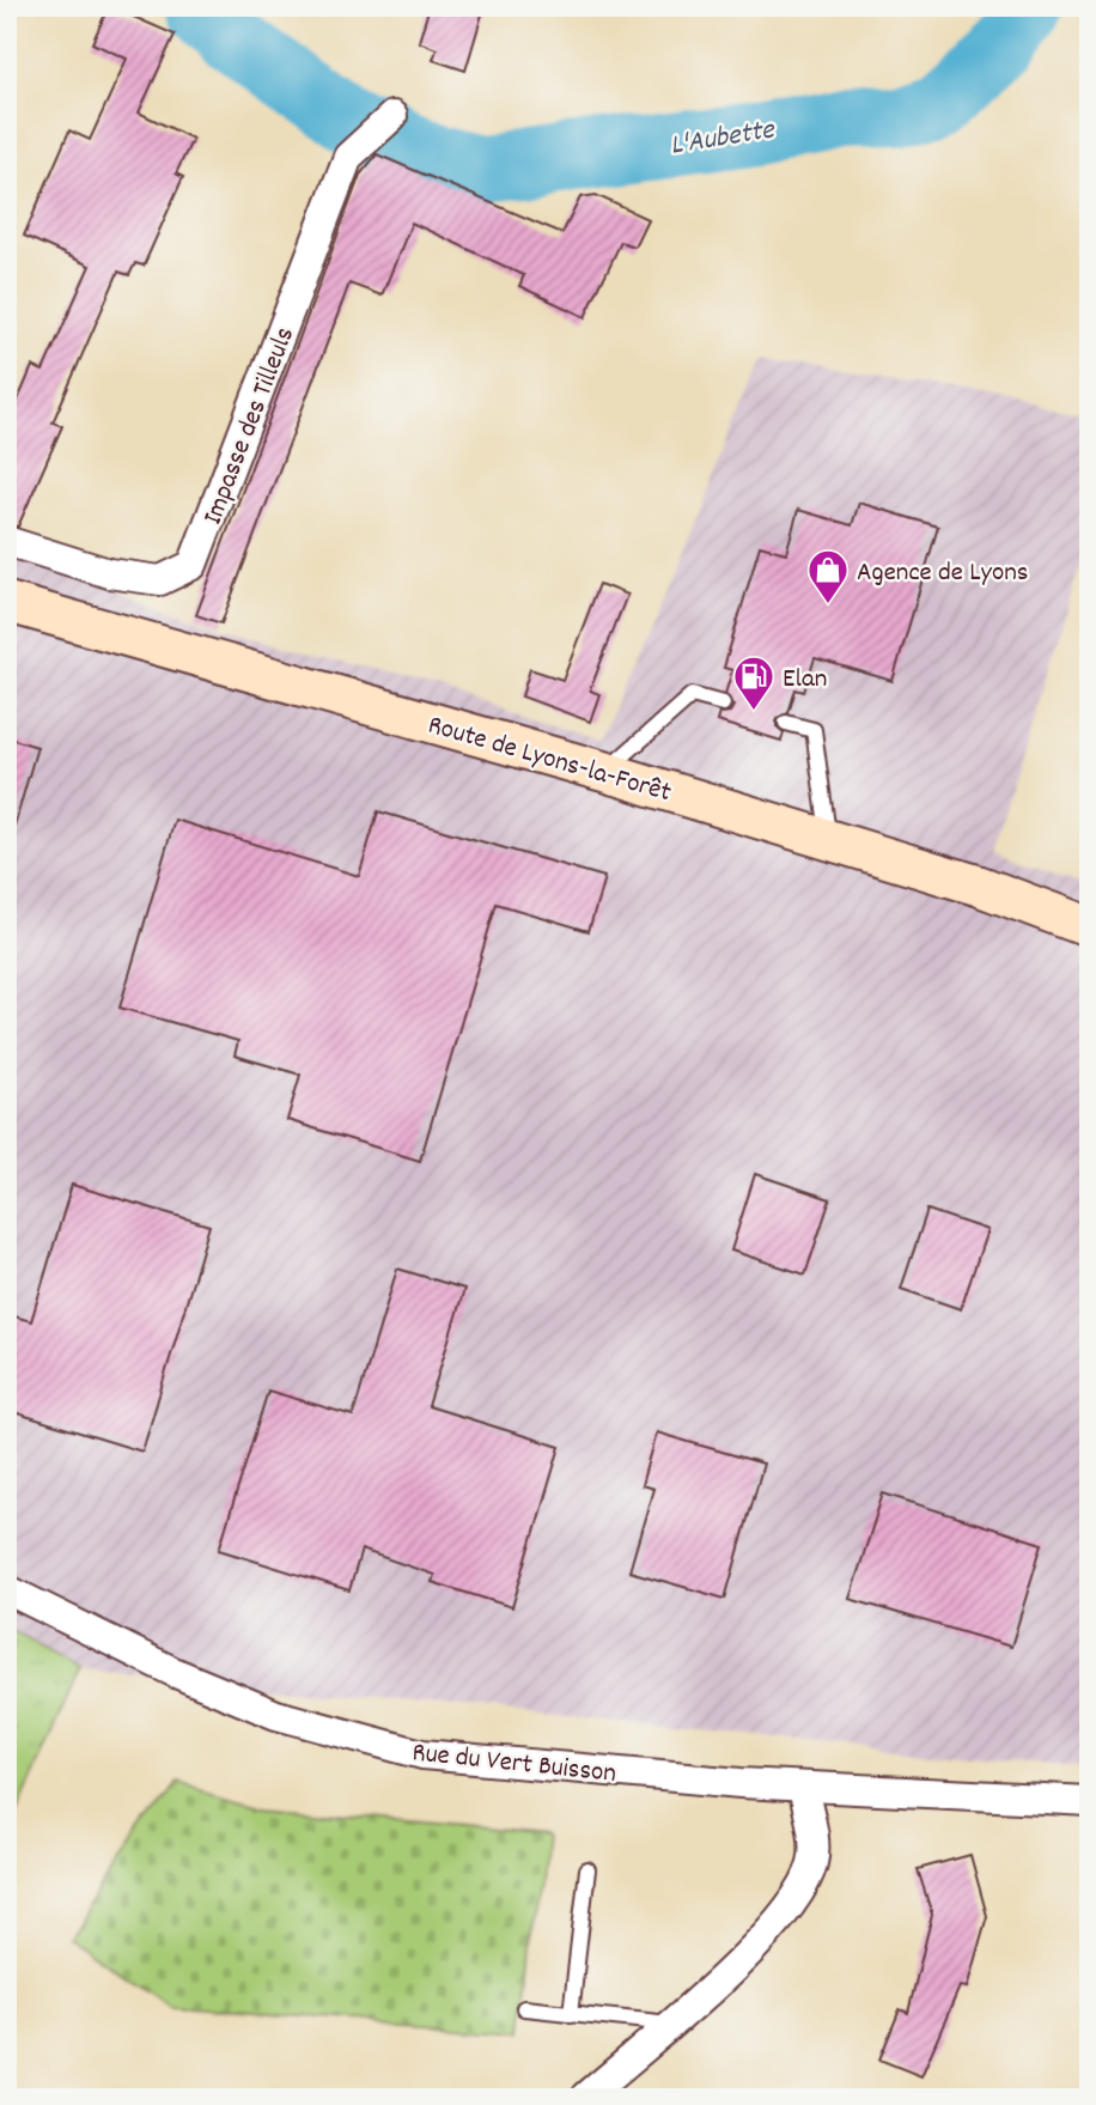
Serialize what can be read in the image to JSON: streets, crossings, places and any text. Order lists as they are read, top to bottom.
{
  "streets": {
    "main road": ["Route de Lyons-la-Forêt"],
    "street": ["Impasse des Tilleuls", "Rue du Vert Buisson"]
  },
  "water": ["L'Aubette"],
  "places": {
    "shop": ["Agence de Lyons"],
    "fuel station": ["Elan"]
  }
}
